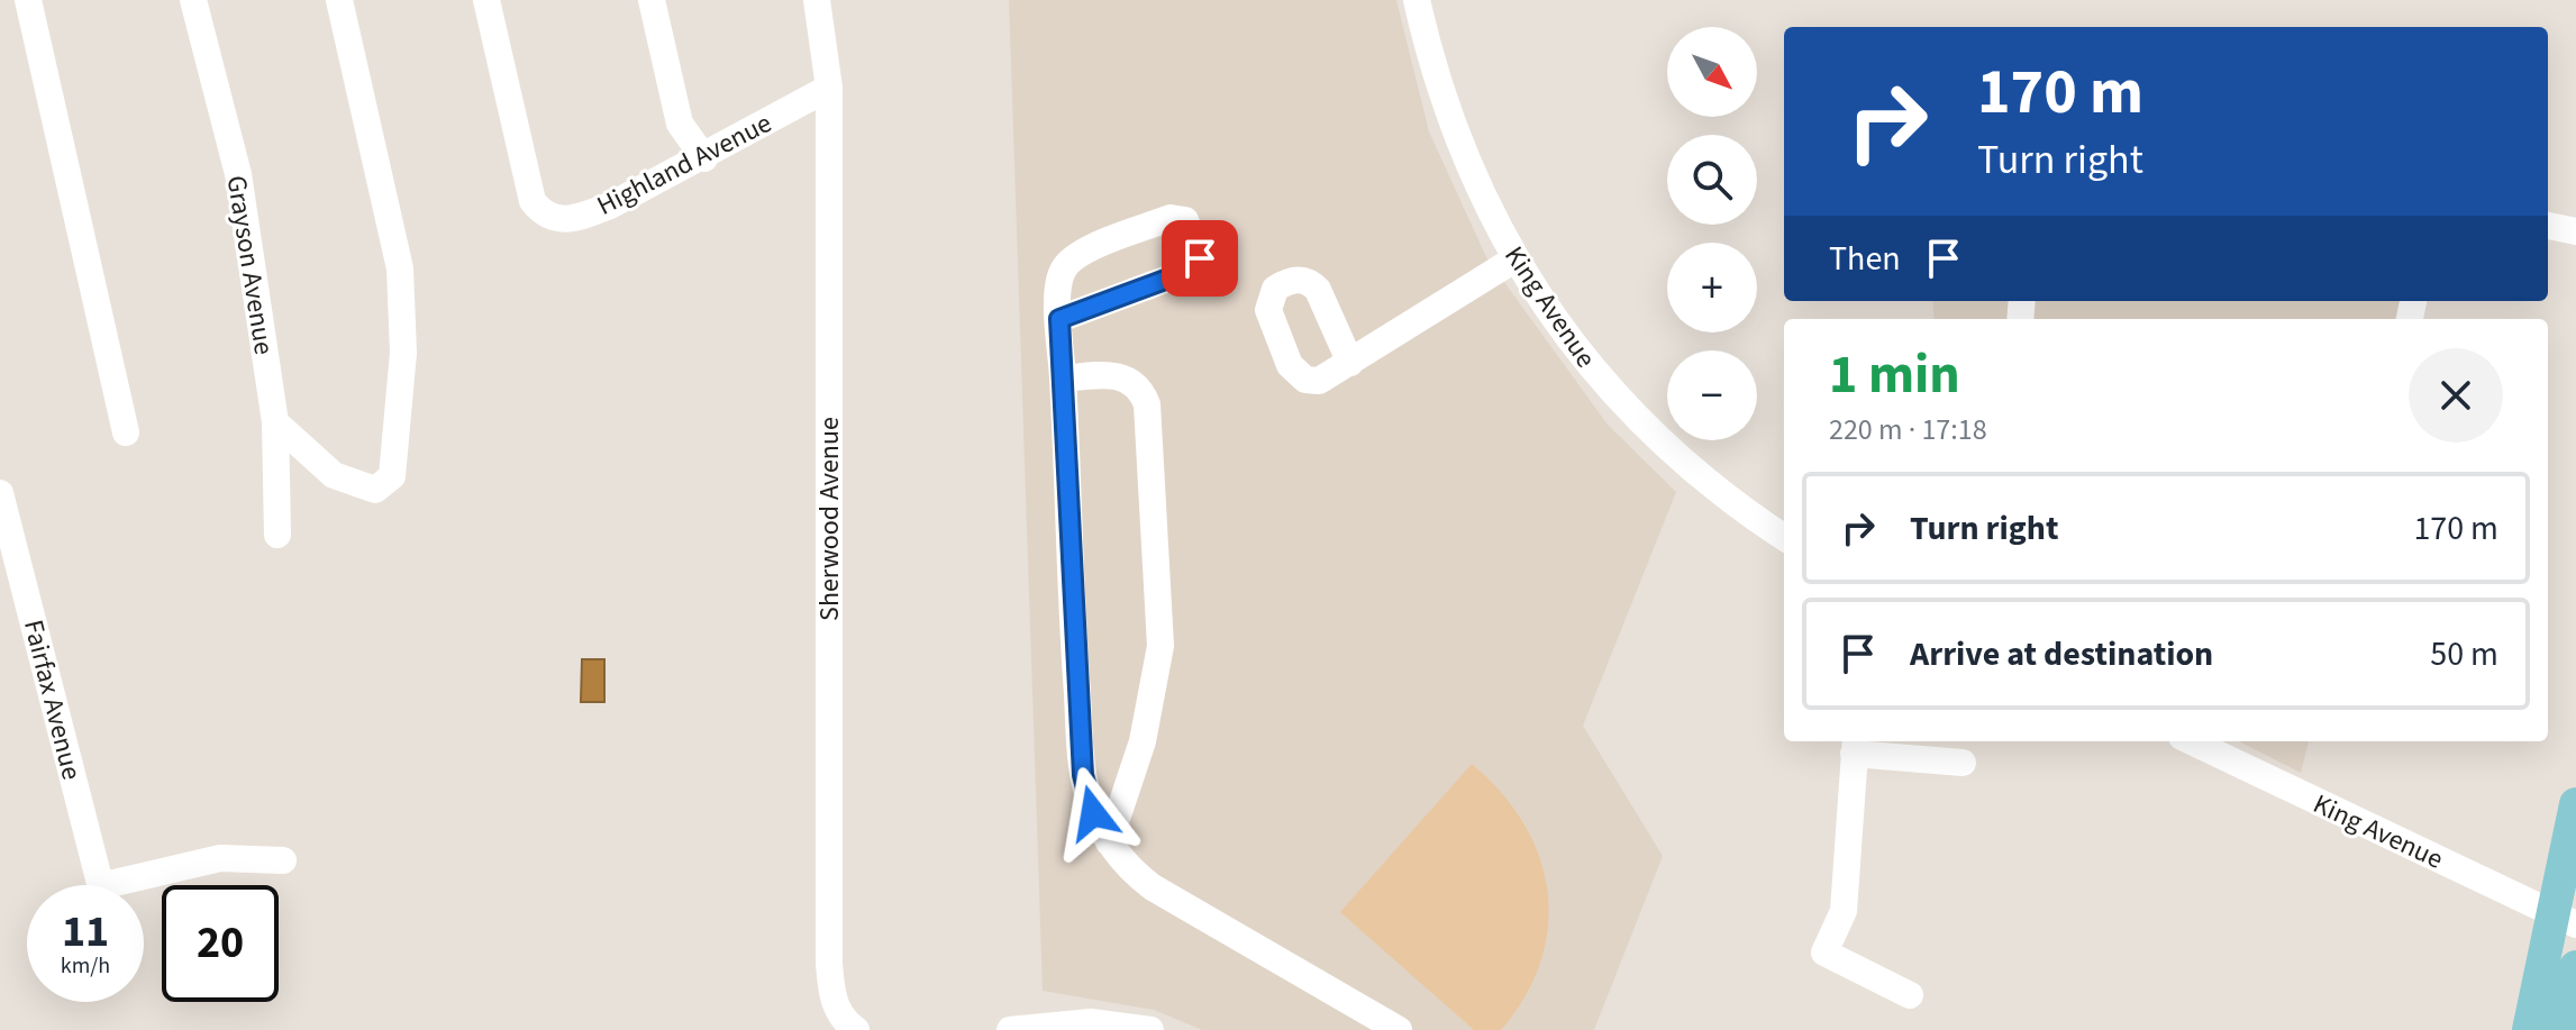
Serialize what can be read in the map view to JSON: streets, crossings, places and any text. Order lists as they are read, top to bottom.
{
  "streets": {
    "street": [
      "Highland Avenue",
      "Grayson Avenue",
      "King Avenue",
      "Sherwood Avenue",
      "Fairfax Avenue"
    ]
  },
  "crossings": [
    ["Highland Avenue", "Sherwood Avenue"]
  ],
  "north": "bottom right",
  "page": {
    "map_buttons": ["+", "−"],
    "turn": ["170 m", "Turn right"],
    "then": "Then",
    "heading": ["1 min", "220 m · 17:18"],
    "list": [
      {
        "name": "Turn right",
        "value": "170 m"
      },
      {
        "name": "Arrive at destination",
        "value": "50 m"
      }
    ],
    "speed": "11 km/h",
    "limit": "20"
  }
}
